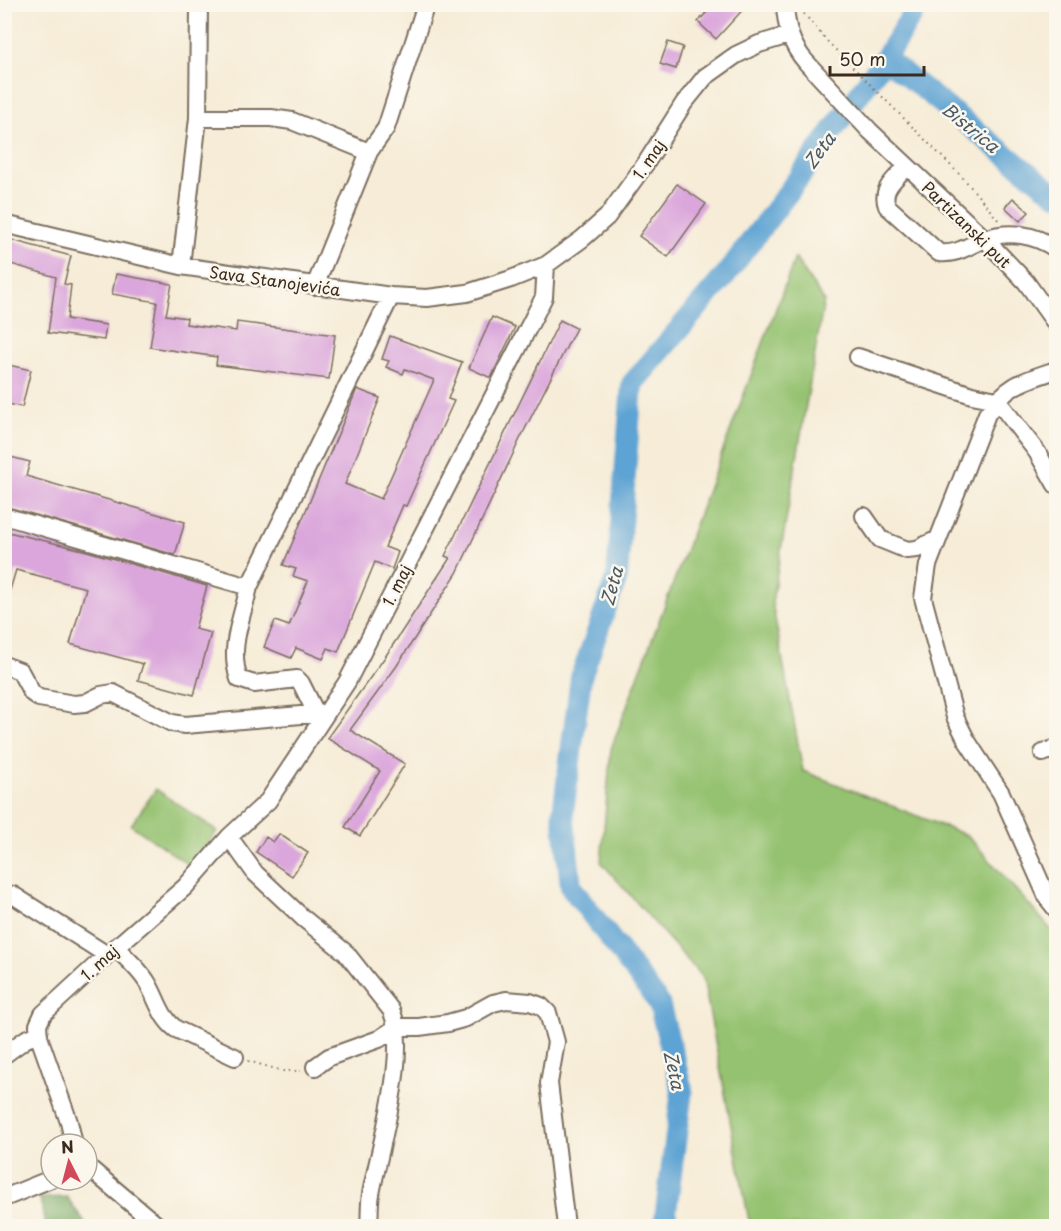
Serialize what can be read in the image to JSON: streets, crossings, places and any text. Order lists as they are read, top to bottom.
{
  "streets": {
    "street": ["1. maj", "Partizanski put", "Sava Stanojevića"]
  },
  "crossings": [
    ["1. maj", "Partizanski put"],
    ["1. maj", "Sava Stanojevića"]
  ],
  "water": ["Bistrica", "Zeta"],
  "scale_bar": "50 m",
  "north": "top"
}
